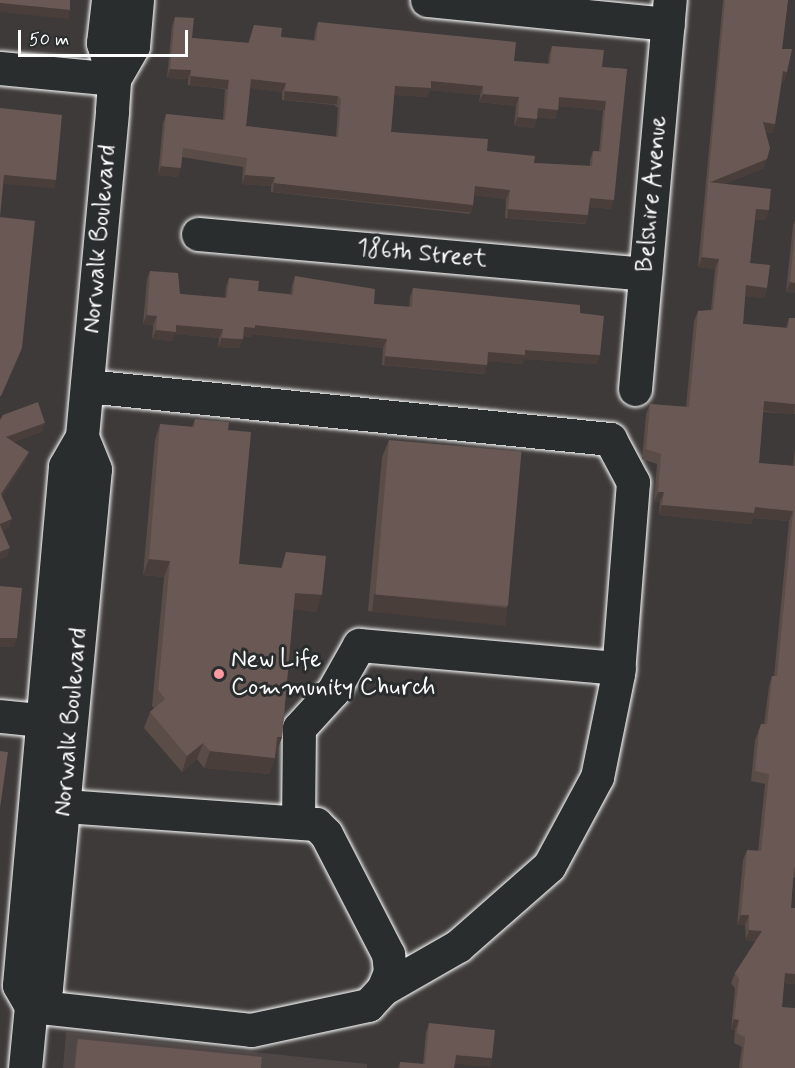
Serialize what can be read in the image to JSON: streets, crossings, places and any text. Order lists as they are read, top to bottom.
{
  "streets": {
    "main road": ["Belshire Avenue", "Norwalk Boulevard", "186th Street"]
  },
  "crossings": [
    ["Belshire Avenue", "186th Street"]
  ],
  "places": ["New Life Community Church"],
  "scale_bar": "50 m"
}
